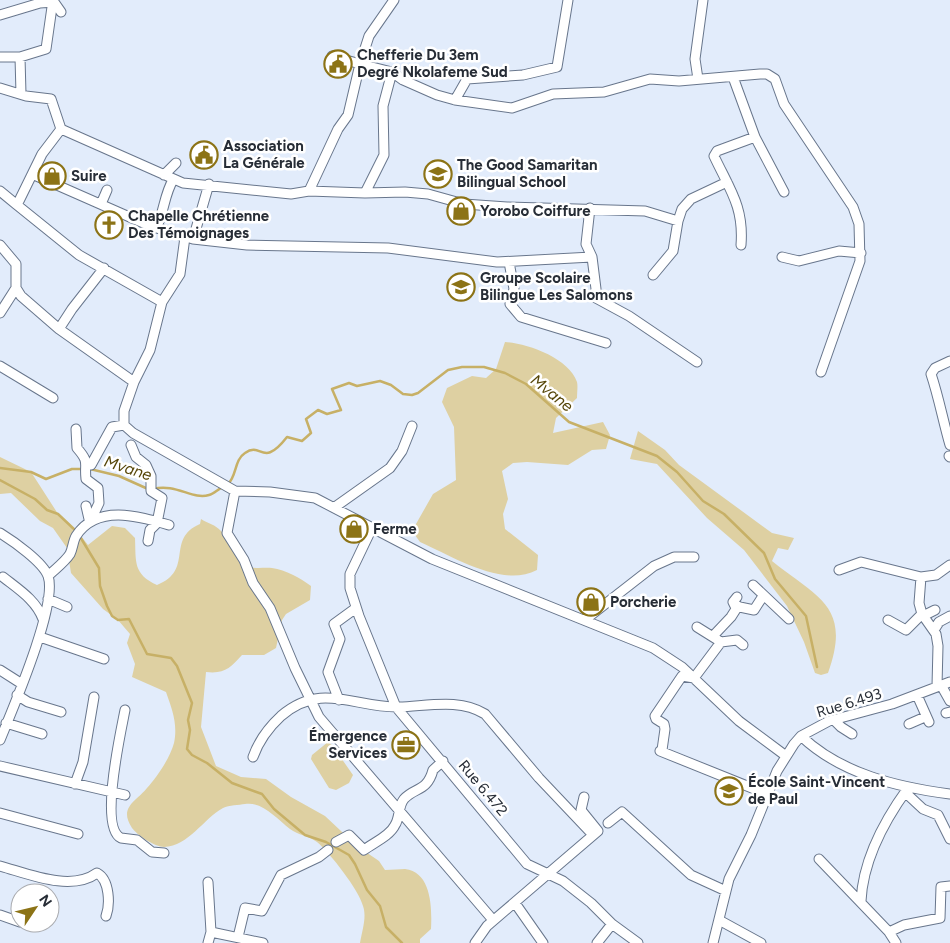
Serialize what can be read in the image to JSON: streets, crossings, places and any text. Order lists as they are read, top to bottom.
{
  "streets": {
    "street": ["Rue 6.493", "Rue 6.472"]
  },
  "water": ["Mvane"],
  "places": {
    "public building": ["Chefferie Du 3em Degré Nkolafeme Sud", "Association La Générale"],
    "school or university": ["The Good Samaritan Bilingual School", "Groupe Scolaire Bilingue Les Salomons", "École Saint-Vincent de Paul"],
    "shop": [
      "Suire",
      "Yorobo Coiffure",
      "Ferme",
      "Porcherie"
    ],
    "church": ["Chapelle Chrétienne Des Témoignages"],
    "office": ["Émergence Services"]
  },
  "north": "top right"
}
